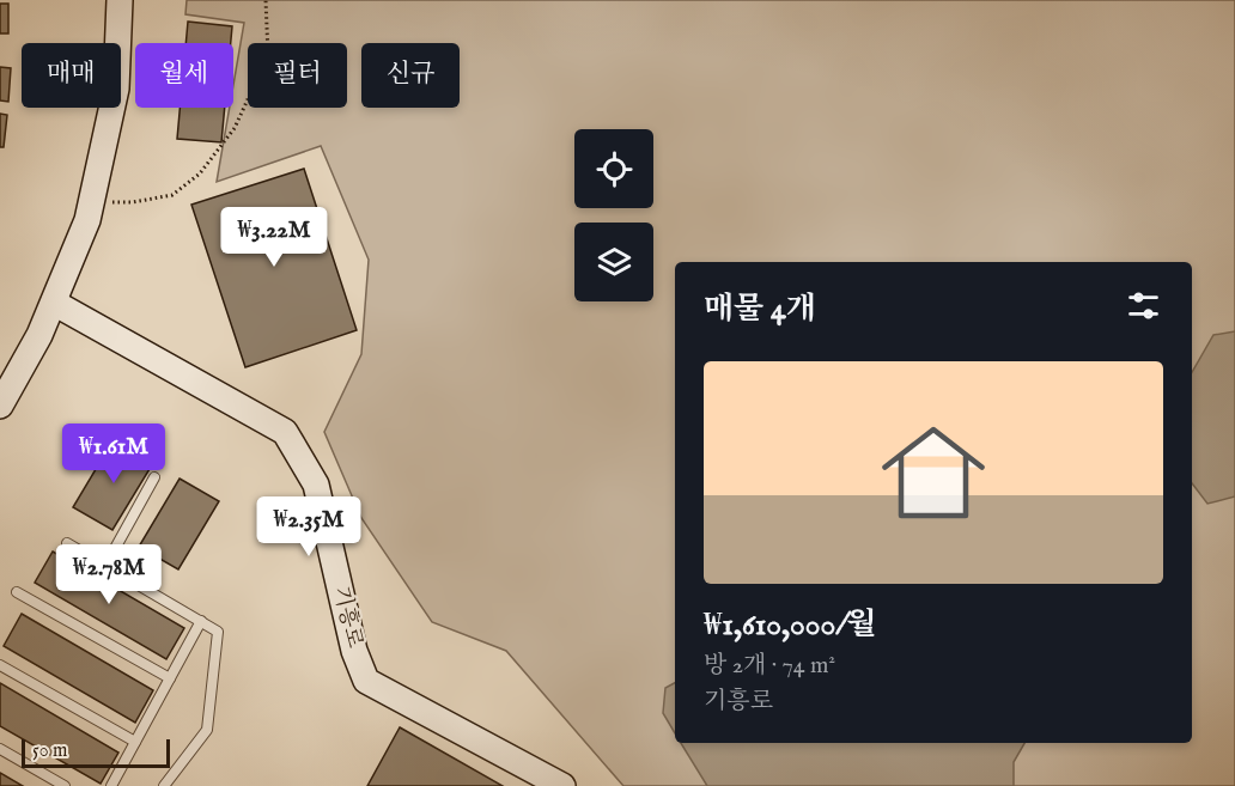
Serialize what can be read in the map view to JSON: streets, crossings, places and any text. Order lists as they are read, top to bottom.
{
  "streets": {
    "main road": ["기흥로"]
  },
  "scale_bar": "50 m",
  "page": {
    "chip": [
      "매매",
      "월세",
      "필터",
      "신규"
    ],
    "price": [
      "₩3.22M",
      "₩1.61M",
      "₩2.35M",
      "₩2.78M"
    ],
    "heading": "매물 4개",
    "list": [
      {
        "name": "₩1,610,000/월",
        "note": "방 2개 · 74 m² · 기흥로"
      }
    ],
    "scale": "50 m"
  }
}
